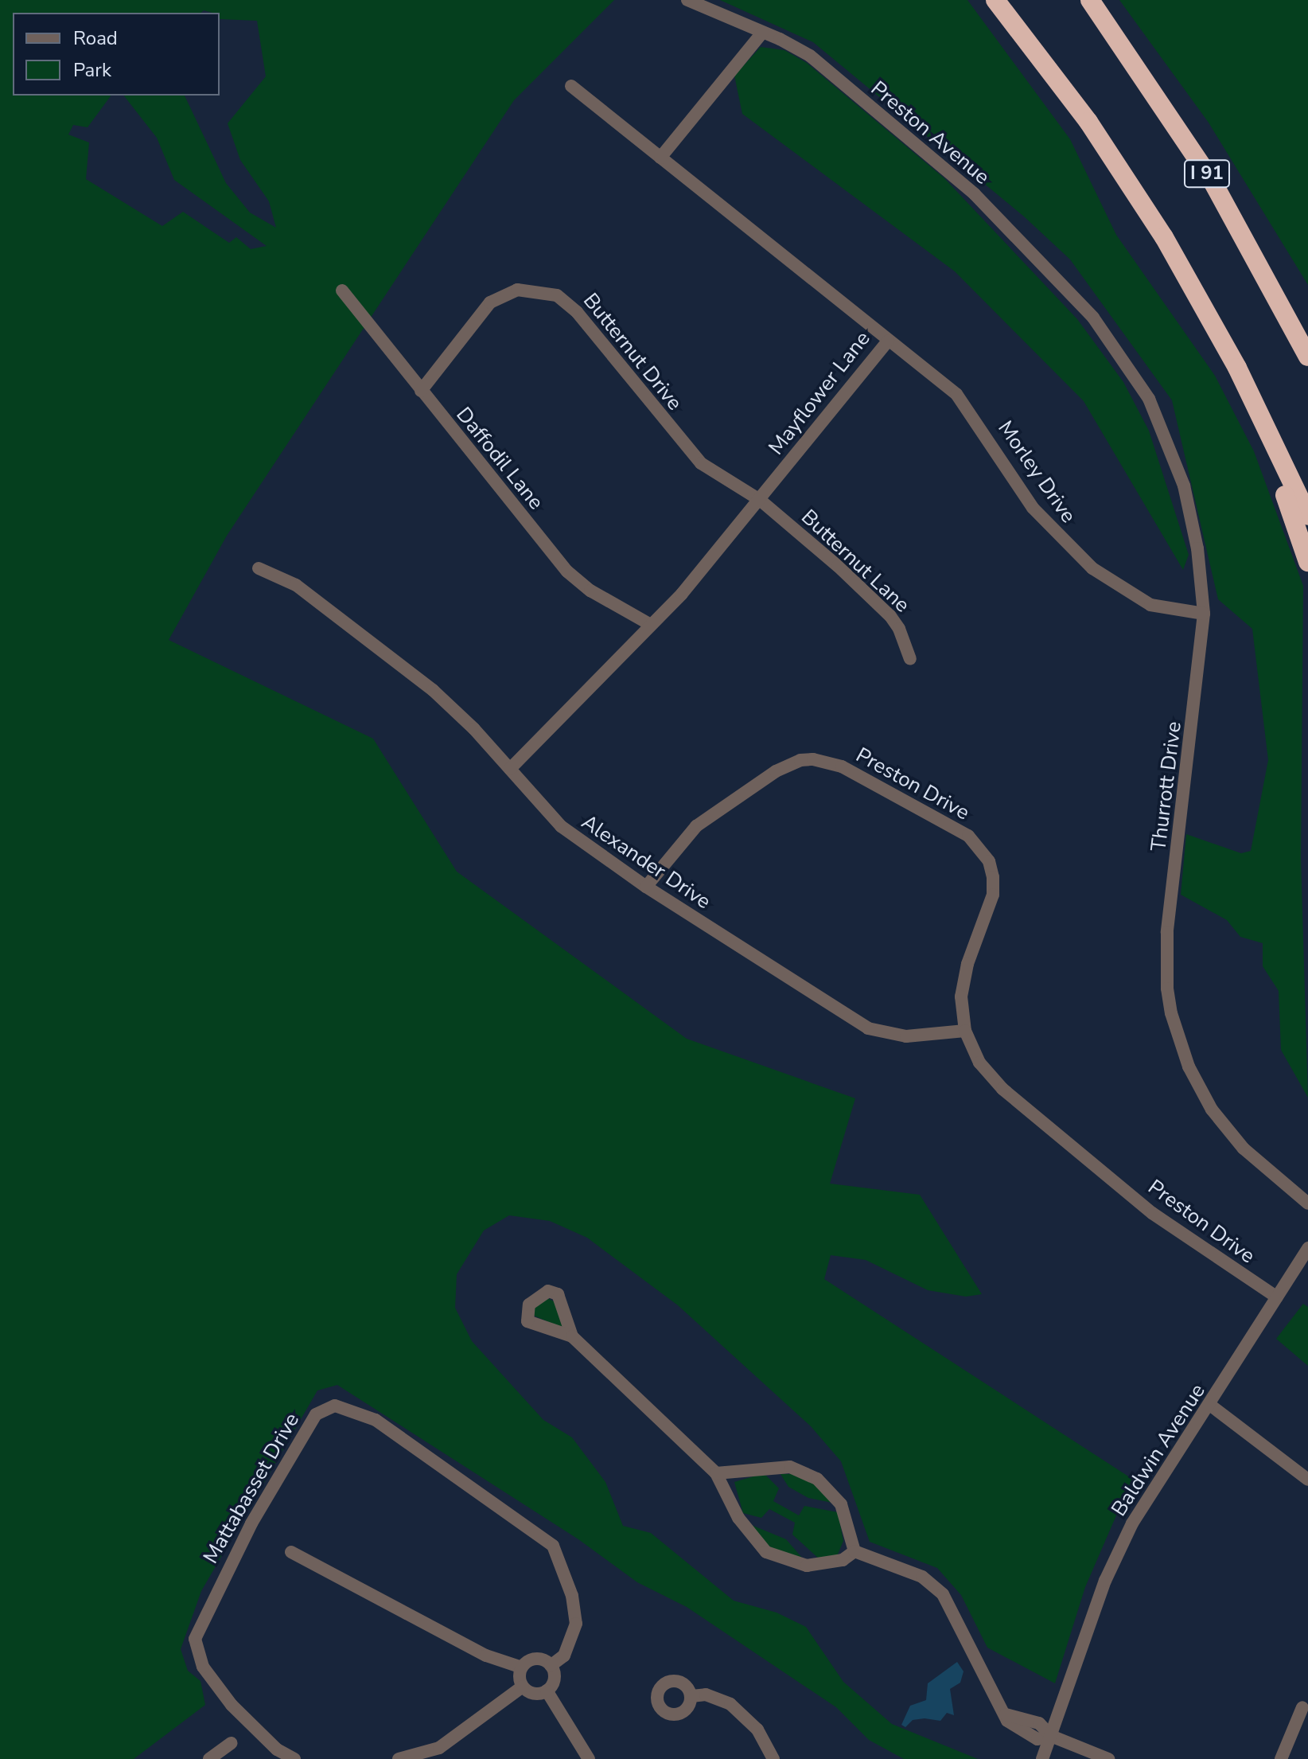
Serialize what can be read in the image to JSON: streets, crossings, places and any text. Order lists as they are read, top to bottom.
{
  "streets": {
    "highway": ["I 91"],
    "street": [
      "Preston Avenue",
      "Butternut Drive",
      "Mayflower Lane",
      "Daffodil Lane",
      "Morley Drive",
      "Butternut Lane",
      "Preston Drive",
      "Thurrott Drive",
      "Alexander Drive",
      "Baldwin Avenue",
      "Mattabasset Drive"
    ]
  },
  "crossings": [
    ["Preston Avenue", "Thurrott Drive"],
    ["Butternut Drive", "Mayflower Lane"],
    ["Butternut Drive", "Daffodil Lane"],
    ["Butternut Drive", "Butternut Lane"],
    ["Mayflower Lane", "Daffodil Lane"],
    ["Mayflower Lane", "Morley Drive"],
    ["Mayflower Lane", "Butternut Lane"],
    ["Mayflower Lane", "Alexander Drive"],
    ["Morley Drive", "Thurrott Drive"],
    ["Preston Drive", "Alexander Drive"],
    ["Preston Drive", "Baldwin Avenue"]
  ],
  "legend": ["Road", "Park"]
}
